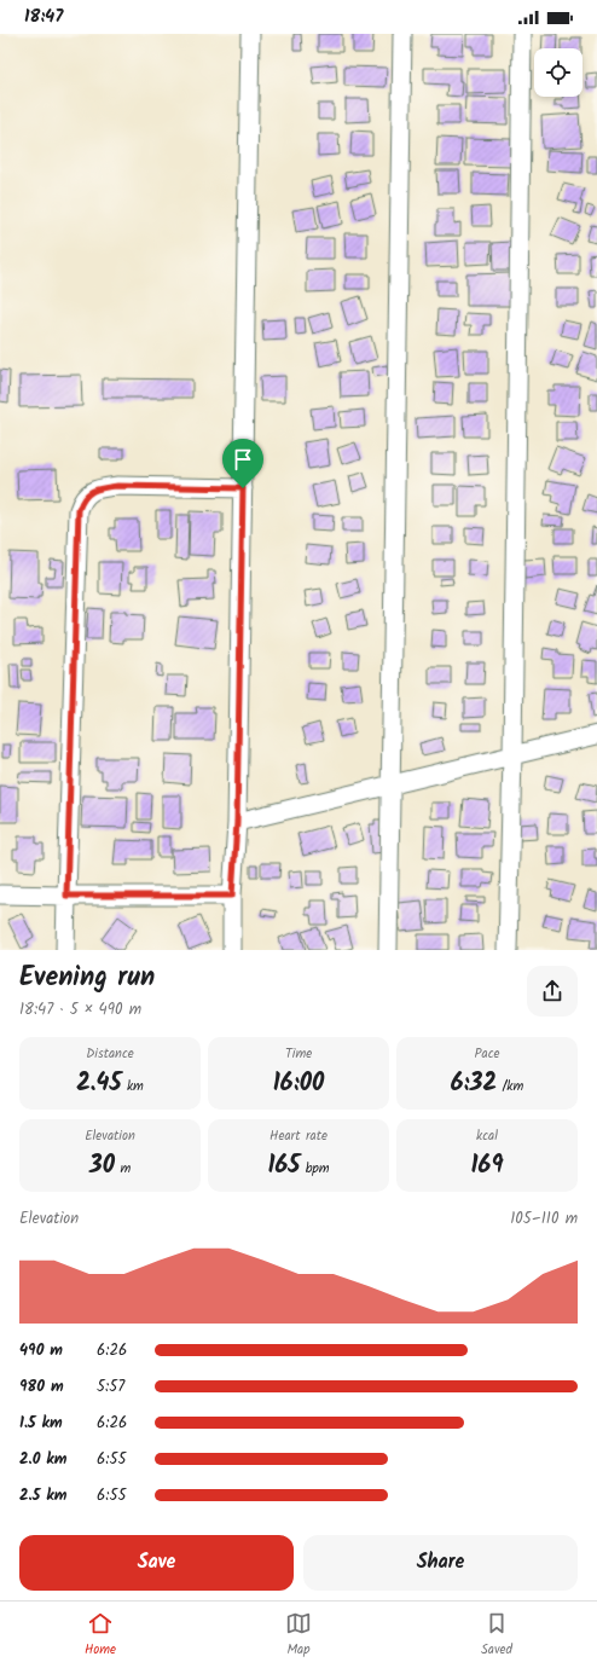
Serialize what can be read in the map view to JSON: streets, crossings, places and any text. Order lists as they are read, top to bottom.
{
  "page": {
    "status": "18:47",
    "heading": ["Evening run", "18:47 · 5 × 490 m"],
    "stats": [
      ["Distance", "2.45 km"],
      ["Time", "16:00"],
      ["Pace", "6:32 /km"],
      ["Elevation", "30 m"],
      ["Heart rate", "165 bpm"],
      ["kcal", "169"]
    ],
    "chart": ["Elevation", "105–110 m"],
    "list": [
      {
        "name": "490 m",
        "note": "6:26"
      },
      {
        "name": "980 m",
        "note": "5:57"
      },
      {
        "name": "1.5 km",
        "note": "6:26"
      },
      {
        "name": "2.0 km",
        "note": "6:55"
      },
      {
        "name": "2.5 km",
        "note": "6:55"
      }
    ],
    "buttons": ["Save", "Share"],
    "tabs": ["Home", "Map", "Saved"]
  }
}
